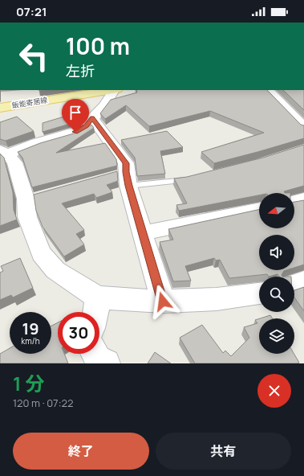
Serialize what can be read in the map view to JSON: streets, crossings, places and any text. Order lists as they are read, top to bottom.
{
  "streets": {
    "main road": ["飯能寄居線"]
  },
  "north": "left",
  "page": {
    "status": "07:21",
    "turn": ["100 m", "左折"],
    "speed": "19 km/h",
    "limit": "30",
    "heading": ["1 分", "120 m · 07:22"],
    "buttons": ["終了", "共有"]
  }
}
